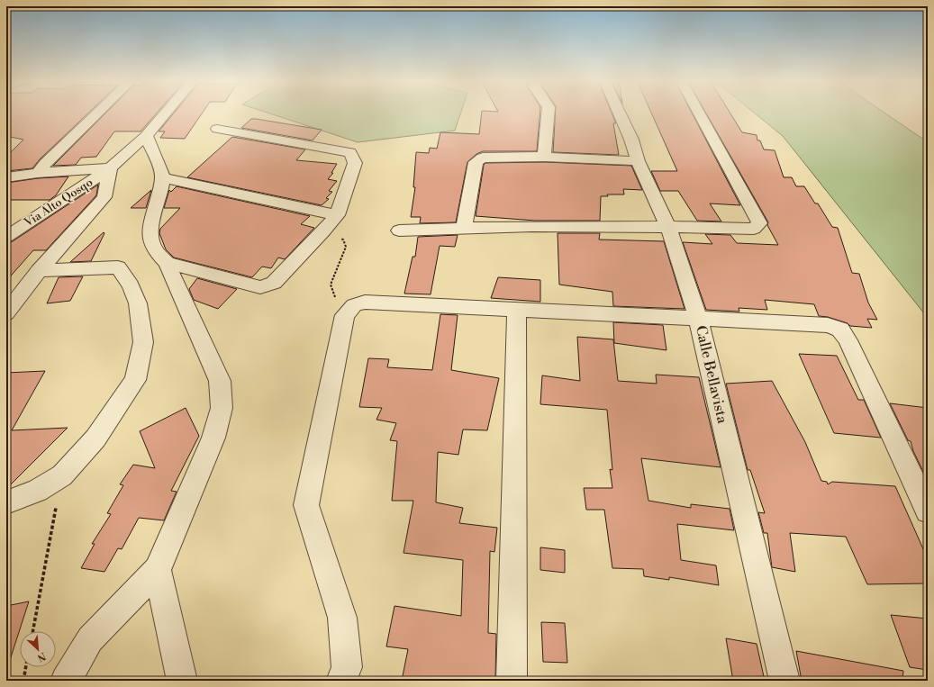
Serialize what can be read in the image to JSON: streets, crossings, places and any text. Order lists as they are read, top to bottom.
{
  "streets": {
    "street": ["Via Alto Qosqo", "Calle Bellavista"]
  },
  "north": "bottom right"
}
